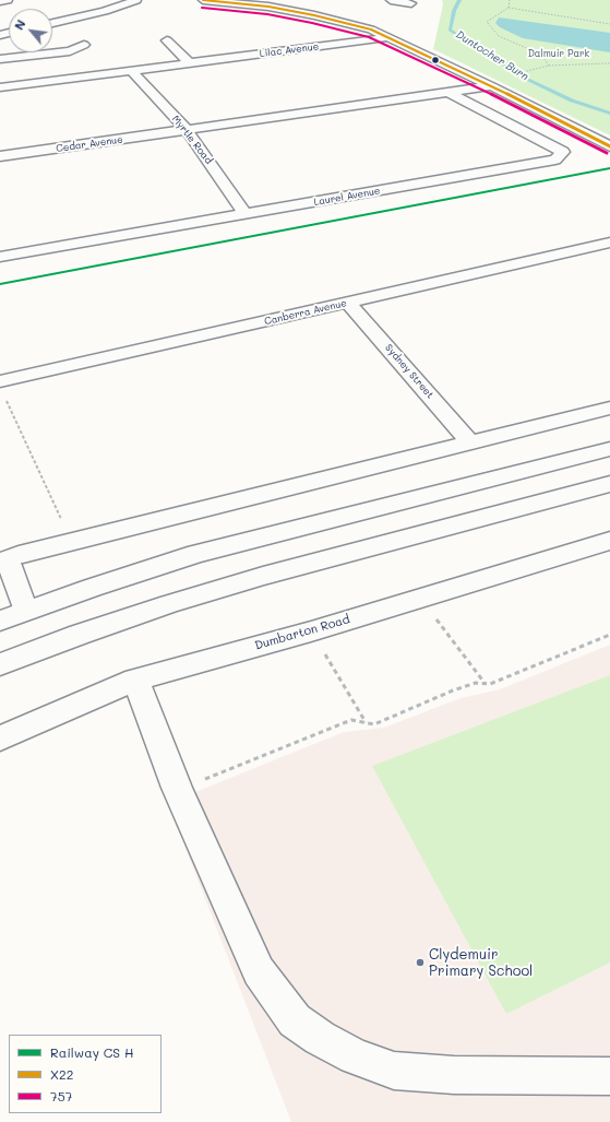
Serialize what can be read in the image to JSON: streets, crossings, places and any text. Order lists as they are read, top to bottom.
{
  "streets": {
    "street": [
      "Lilac Avenue",
      "Myrtle Road",
      "Cedar Avenue",
      "Laurel Avenue",
      "Canberra Avenue",
      "Sydney Street",
      "Dumbarton Road"
    ]
  },
  "crossings": [
    ["Lilac Avenue", "Myrtle Road"],
    ["Myrtle Road", "Cedar Avenue"],
    ["Myrtle Road", "Laurel Avenue"],
    ["Cedar Avenue", "Laurel Avenue"],
    ["Canberra Avenue", "Sydney Street"]
  ],
  "water": ["Duntocher Burn"],
  "parks": ["Dalmuir Park"],
  "places": ["Clydemuir Primary School"],
  "lines": ["transit line X22", "transit line 757"],
  "legend": ["Railway CS H", "X22", "757"],
  "north": "top left"
}
